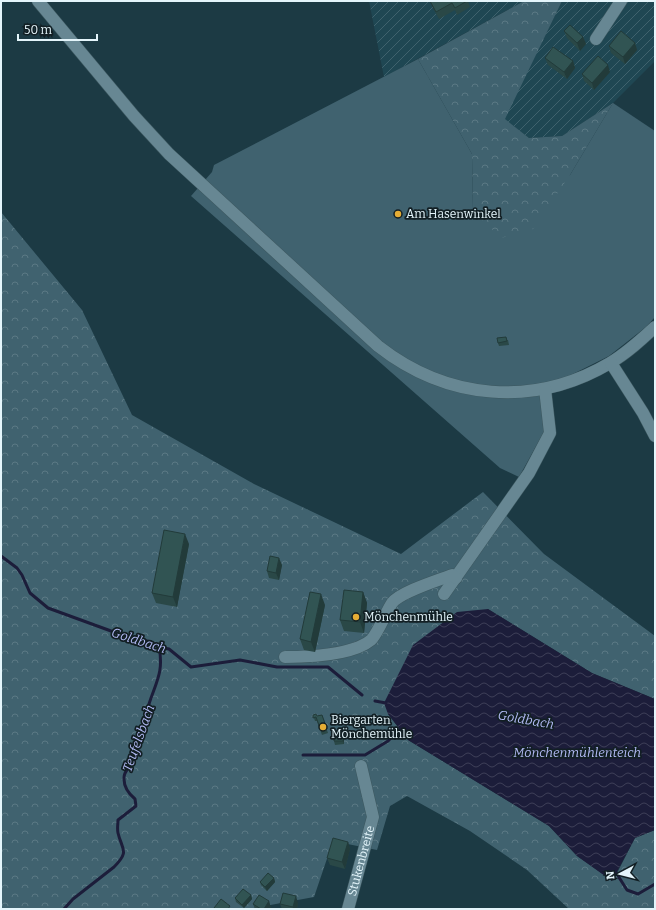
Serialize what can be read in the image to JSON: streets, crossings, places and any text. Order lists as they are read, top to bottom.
{
  "streets": {
    "street": ["Stukenbreite"]
  },
  "water": ["Goldbach", "Teufelsbach", "Mönchenmühlenteich"],
  "places": ["Am Hasenwinkel", "Mönchenmühle", "Biergarten Mönchemühle"],
  "scale_bar": "50 m",
  "north": "left"
}
